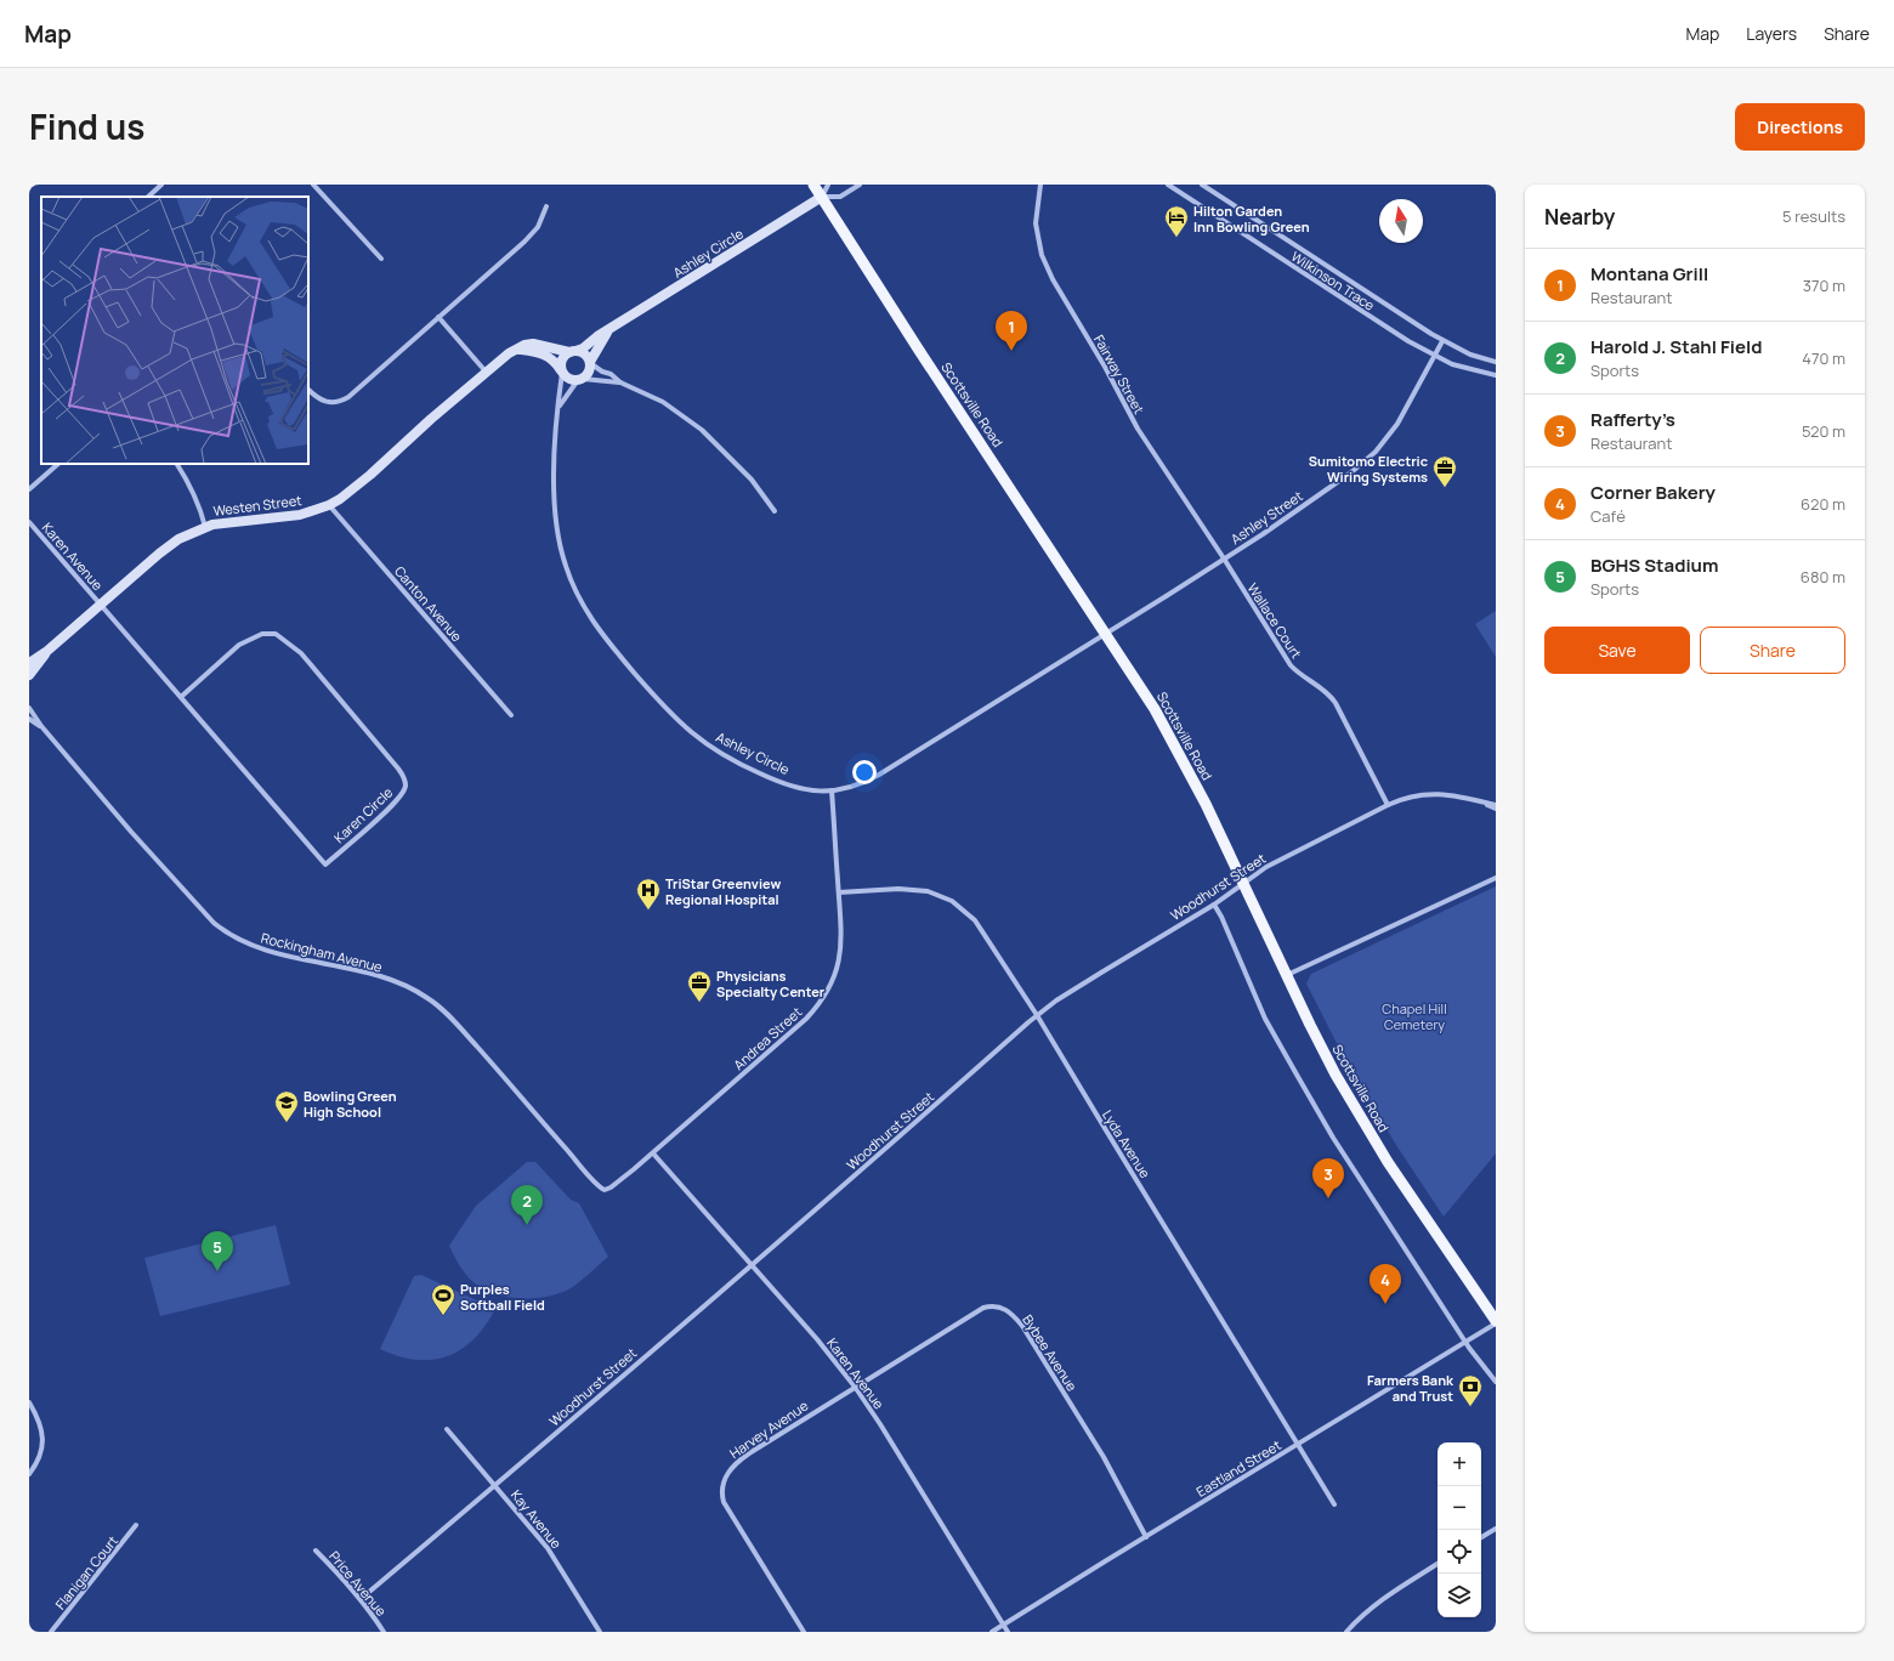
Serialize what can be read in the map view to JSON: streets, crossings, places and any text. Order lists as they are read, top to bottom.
{
  "streets": {
    "main road": ["Scottsville Road"],
    "street": [
      "Ashley Circle",
      "Wilkinson Trace",
      "Fairway Street",
      "Westen Street",
      "Ashley Street",
      "Karen Avenue",
      "Canton Avenue",
      "Wallace Court",
      "Karen Circle",
      "Woodhurst Street",
      "Rockingham Avenue",
      "Andrea Street",
      "Lyda Avenue",
      "Bybee Avenue",
      "Harvey Avenue",
      "Eastland Street",
      "Kay Avenue",
      "Flanigan Court",
      "Price Avenue"
    ]
  },
  "crossings": [
    ["Ashley Circle", "Scottsville Road"],
    ["Ashley Circle", "Westen Street"],
    ["Ashley Circle", "Ashley Street"],
    ["Ashley Circle", "Andrea Street"],
    ["Wilkinson Trace", "Ashley Street"],
    ["Fairway Street", "Ashley Street"],
    ["Fairway Street", "Wallace Court"],
    ["Scottsville Road", "Ashley Street"],
    ["Scottsville Road", "Woodhurst Street"],
    ["Scottsville Road", "Eastland Street"],
    ["Westen Street", "Karen Avenue"],
    ["Westen Street", "Canton Avenue"],
    ["Westen Street", "Karen Circle"],
    ["Ashley Street", "Wallace Court"],
    ["Karen Avenue", "Karen Circle"],
    ["Karen Avenue", "Woodhurst Street"],
    ["Karen Avenue", "Andrea Street"],
    ["Karen Avenue", "Bybee Avenue"],
    ["Karen Avenue", "Harvey Avenue"],
    ["Karen Avenue", "Eastland Street"],
    ["Wallace Court", "Woodhurst Street"],
    ["Woodhurst Street", "Lyda Avenue"],
    ["Woodhurst Street", "Kay Avenue"],
    ["Woodhurst Street", "Price Avenue"],
    ["Rockingham Avenue", "Andrea Street"],
    ["Andrea Street", "Lyda Avenue"],
    ["Lyda Avenue", "Eastland Street"],
    ["Bybee Avenue", "Harvey Avenue"],
    ["Bybee Avenue", "Eastland Street"]
  ],
  "parks": ["Chapel Hill Cemetery"],
  "places": {
    "hotel": ["Hilton Garden Inn Bowling Green"],
    "office": ["Sumitomo Electric Wiring Systems", "Physicians Specialty Center"],
    "hospital": ["TriStar Greenview Regional Hospital"],
    "school or university": ["Bowling Green High School"],
    "sports": ["Purples Softball Field"],
    "bank": ["Farmers Bank and Trust"]
  },
  "north": "top",
  "page": {
    "header": "Map",
    "nav": ["Map", "Layers", "Share"],
    "title": "Find us",
    "buttons": [
      "Directions",
      ["Save", "Share"]
    ],
    "heading": ["Nearby", "5 results"],
    "list": [
      {
        "mark": "1",
        "name": "Montana Grill",
        "note": "Restaurant",
        "value": "370 m"
      },
      {
        "mark": "2",
        "name": "Harold J. Stahl Field",
        "note": "Sports",
        "value": "470 m"
      },
      {
        "mark": "3",
        "name": "Rafferty’s",
        "note": "Restaurant",
        "value": "520 m"
      },
      {
        "mark": "4",
        "name": "Corner Bakery",
        "note": "Café",
        "value": "620 m"
      },
      {
        "mark": "5",
        "name": "BGHS Stadium",
        "note": "Sports",
        "value": "680 m"
      }
    ],
    "pins": [
      "1",
      "3",
      "2",
      "5",
      "4"
    ],
    "map_buttons": ["+", "−"]
  }
}
